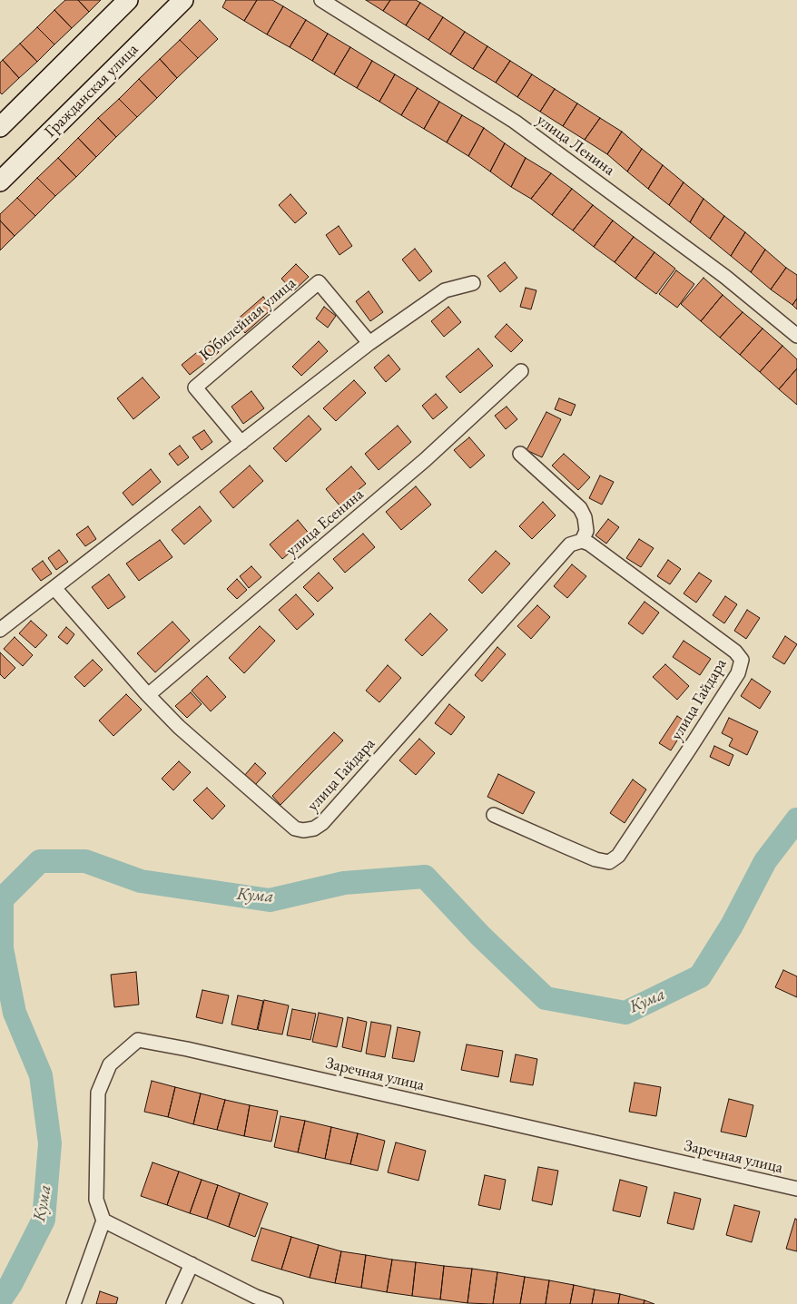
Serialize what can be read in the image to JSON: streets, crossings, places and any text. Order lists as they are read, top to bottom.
{
  "streets": {
    "street": [
      "Гражданская улица",
      "улица Ленина",
      "Юбилейная улица",
      "улица Есенина",
      "улица Гайдара",
      "Заречная улица"
    ]
  },
  "crossings": [
    ["улица Есенина", "улица Гайдара"]
  ],
  "water": ["Кума"]
}
